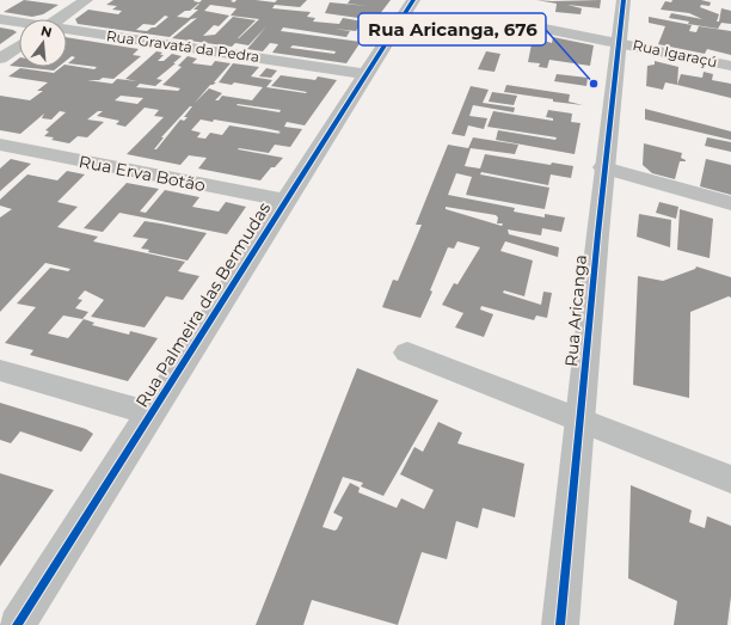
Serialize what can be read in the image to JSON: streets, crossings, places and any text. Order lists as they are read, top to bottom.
{
  "streets": {
    "street": [
      "Rua Gravatá da Pedra",
      "Rua Igaraçú",
      "Rua Erva Botão",
      "Rua Palmeira das Bermudas",
      "Rua Aricanga"
    ]
  },
  "crossings": [
    ["Rua Gravatá da Pedra", "Rua Palmeira das Bermudas"],
    ["Rua Igaraçú", "Rua Aricanga"],
    ["Rua Erva Botão", "Rua Palmeira das Bermudas"]
  ],
  "places": ["Rua Aricanga, 676"],
  "north": "top"
}
